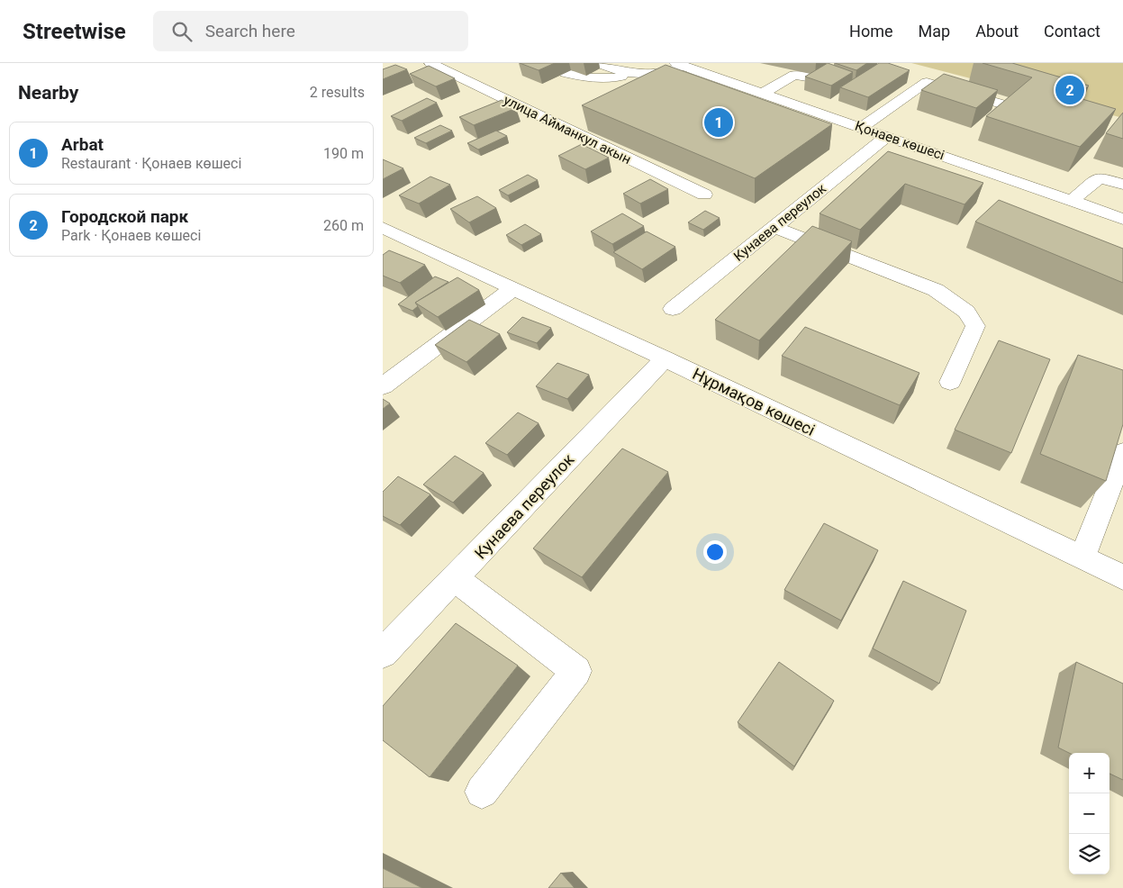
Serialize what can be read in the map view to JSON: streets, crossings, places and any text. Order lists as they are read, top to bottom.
{
  "streets": {
    "street": [
      "улица Айманкул акын",
      "Қонаев көшесі",
      "Кунаева переулок",
      "Нұрмақов көшесі"
    ]
  },
  "crossings": [
    ["Қонаев көшесі", "Кунаева переулок"],
    ["Кунаева переулок", "Нұрмақов көшесі"]
  ],
  "page": {
    "header": "Streetwise",
    "search": "Search here",
    "nav": [
      "Home",
      "Map",
      "About",
      "Contact"
    ],
    "heading": ["Nearby", "2 results"],
    "pins": ["2", "1"],
    "list": [
      {
        "mark": "1",
        "name": "Arbat",
        "note": "Restaurant · Қонаев көшесі",
        "value": "190 m"
      },
      {
        "mark": "2",
        "name": "Городской парк",
        "note": "Park · Қонаев көшесі",
        "value": "260 m"
      }
    ],
    "map_buttons": ["+", "−"]
  }
}
